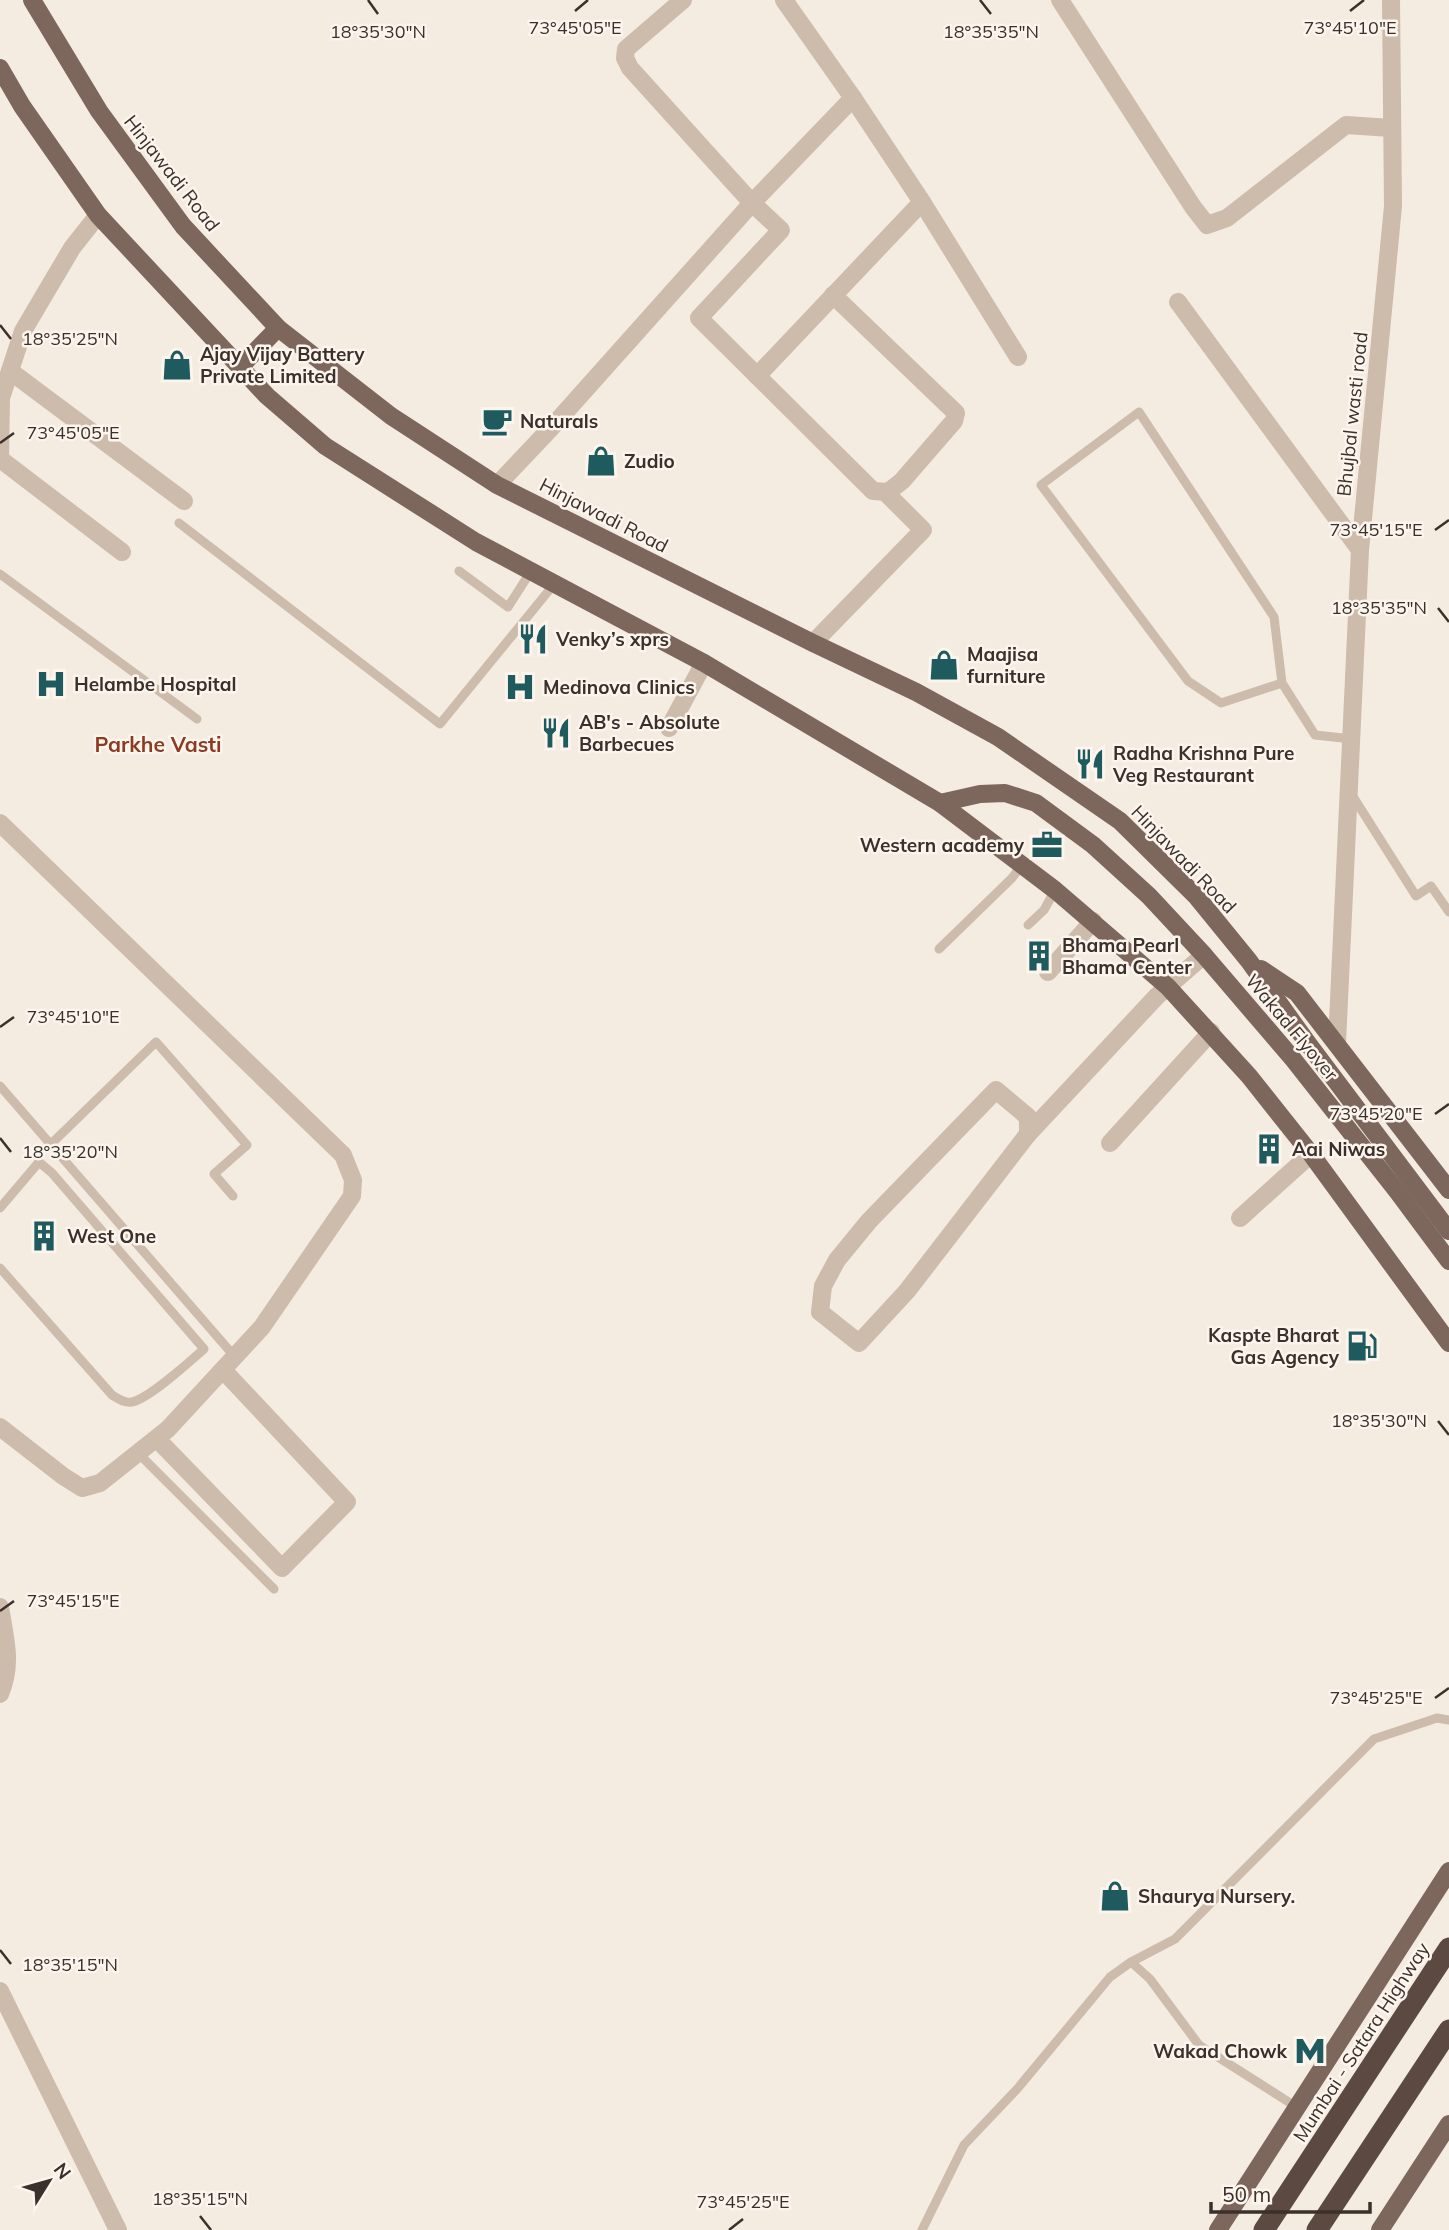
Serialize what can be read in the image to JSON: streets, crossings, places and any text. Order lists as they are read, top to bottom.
{
  "streets": {
    "highway": ["Mumbai - Satara Highway"],
    "main road": ["Hinjawadi Road", "Wakad Flyover"],
    "street": ["Bhujbal wasti road"]
  },
  "crossings": [
    ["Hinjawadi Road", "Wakad Flyover"]
  ],
  "districts": ["Parkhe Vasti"],
  "places": {
    "shop": [
      "Ajay Vijay Battery Private Limited",
      "Zudio",
      "Maajisa furniture",
      "Shaurya Nursery."
    ],
    "cafe": ["Naturals"],
    "restaurant": ["Venky’s xprs", "AB's - Absolute Barbecues", "Radha Krishna Pure Veg Restaurant"],
    "hospital": ["Helambe Hospital", "Medinova Clinics"],
    "office": ["Western academy"],
    "building": ["Bhama Pearl Bhama Center", "Aai Niwas", "West One"],
    "fuel station": ["Kaspte Bharat Gas Agency"],
    "metro station": ["Wakad Chowk"]
  },
  "scale_bar": "50 m",
  "north": "top right",
  "coordinates": [
    "73°45'05\"E",
    "73°45'10\"E",
    "18°35'30\"N",
    "18°35'35\"N",
    "18°35'25\"N",
    "73°45'15\"E",
    "73°45'20\"E",
    "18°35'20\"N",
    "73°45'25\"E",
    "18°35'15\"N"
  ]
}
